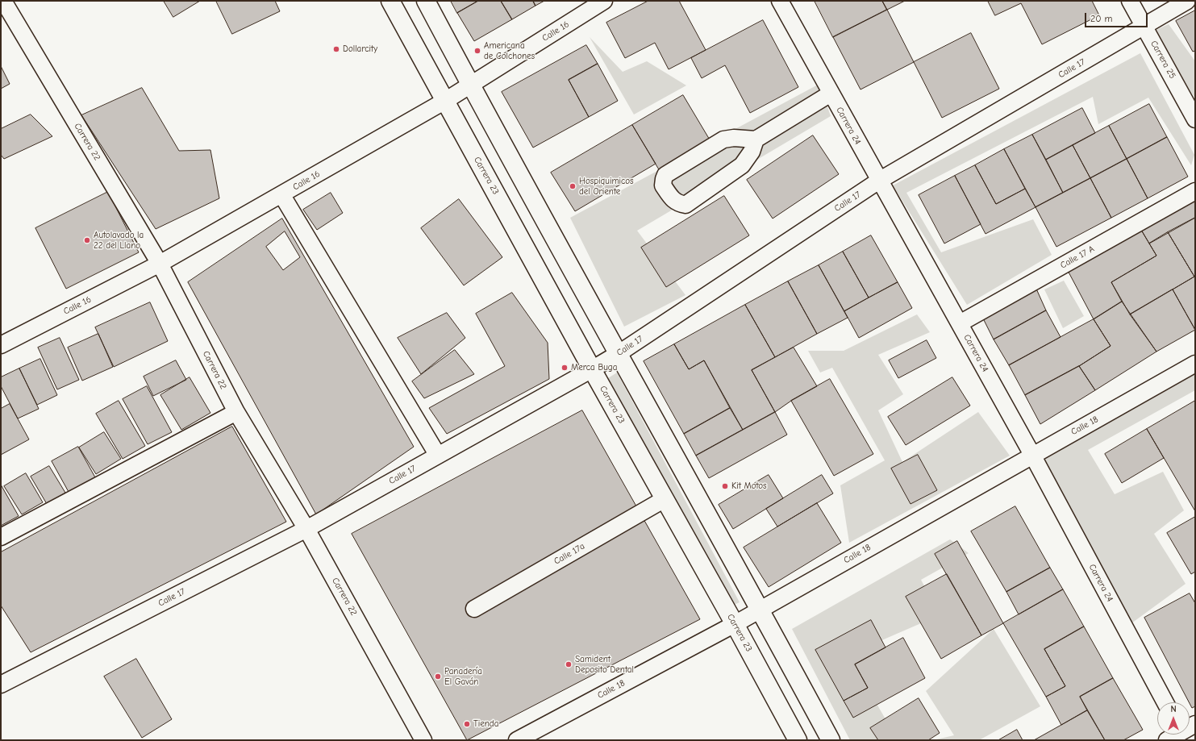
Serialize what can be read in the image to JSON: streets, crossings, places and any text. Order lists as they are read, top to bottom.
{
  "streets": {
    "street": [
      "Calle 16",
      "Carrera 25",
      "Calle 17",
      "Carrera 24",
      "Carrera 22",
      "Carrera 23",
      "Calle 17 A",
      "Calle 18",
      "Calle 17a"
    ]
  },
  "crossings": [
    ["Calle 16", "Carrera 22"],
    ["Calle 16", "Carrera 23"],
    ["Carrera 25", "Calle 17"],
    ["Calle 17", "Carrera 24"],
    ["Calle 17", "Carrera 22"],
    ["Calle 17", "Carrera 23"],
    ["Carrera 24", "Calle 17 A"],
    ["Carrera 24", "Calle 18"],
    ["Carrera 23", "Calle 18"],
    ["Carrera 23", "Calle 17a"]
  ],
  "places": [
    "Dollarcity",
    "Americana de Colchones",
    "Hospiquimicos del Oriente",
    "Autolavado la 22 del Llano",
    "Merca Buga",
    "Kit Motos",
    "Samident Deposito Dental",
    "Panadería El Gaván",
    "Tienda"
  ],
  "scale_bar": "20 m",
  "north": "top"
}
